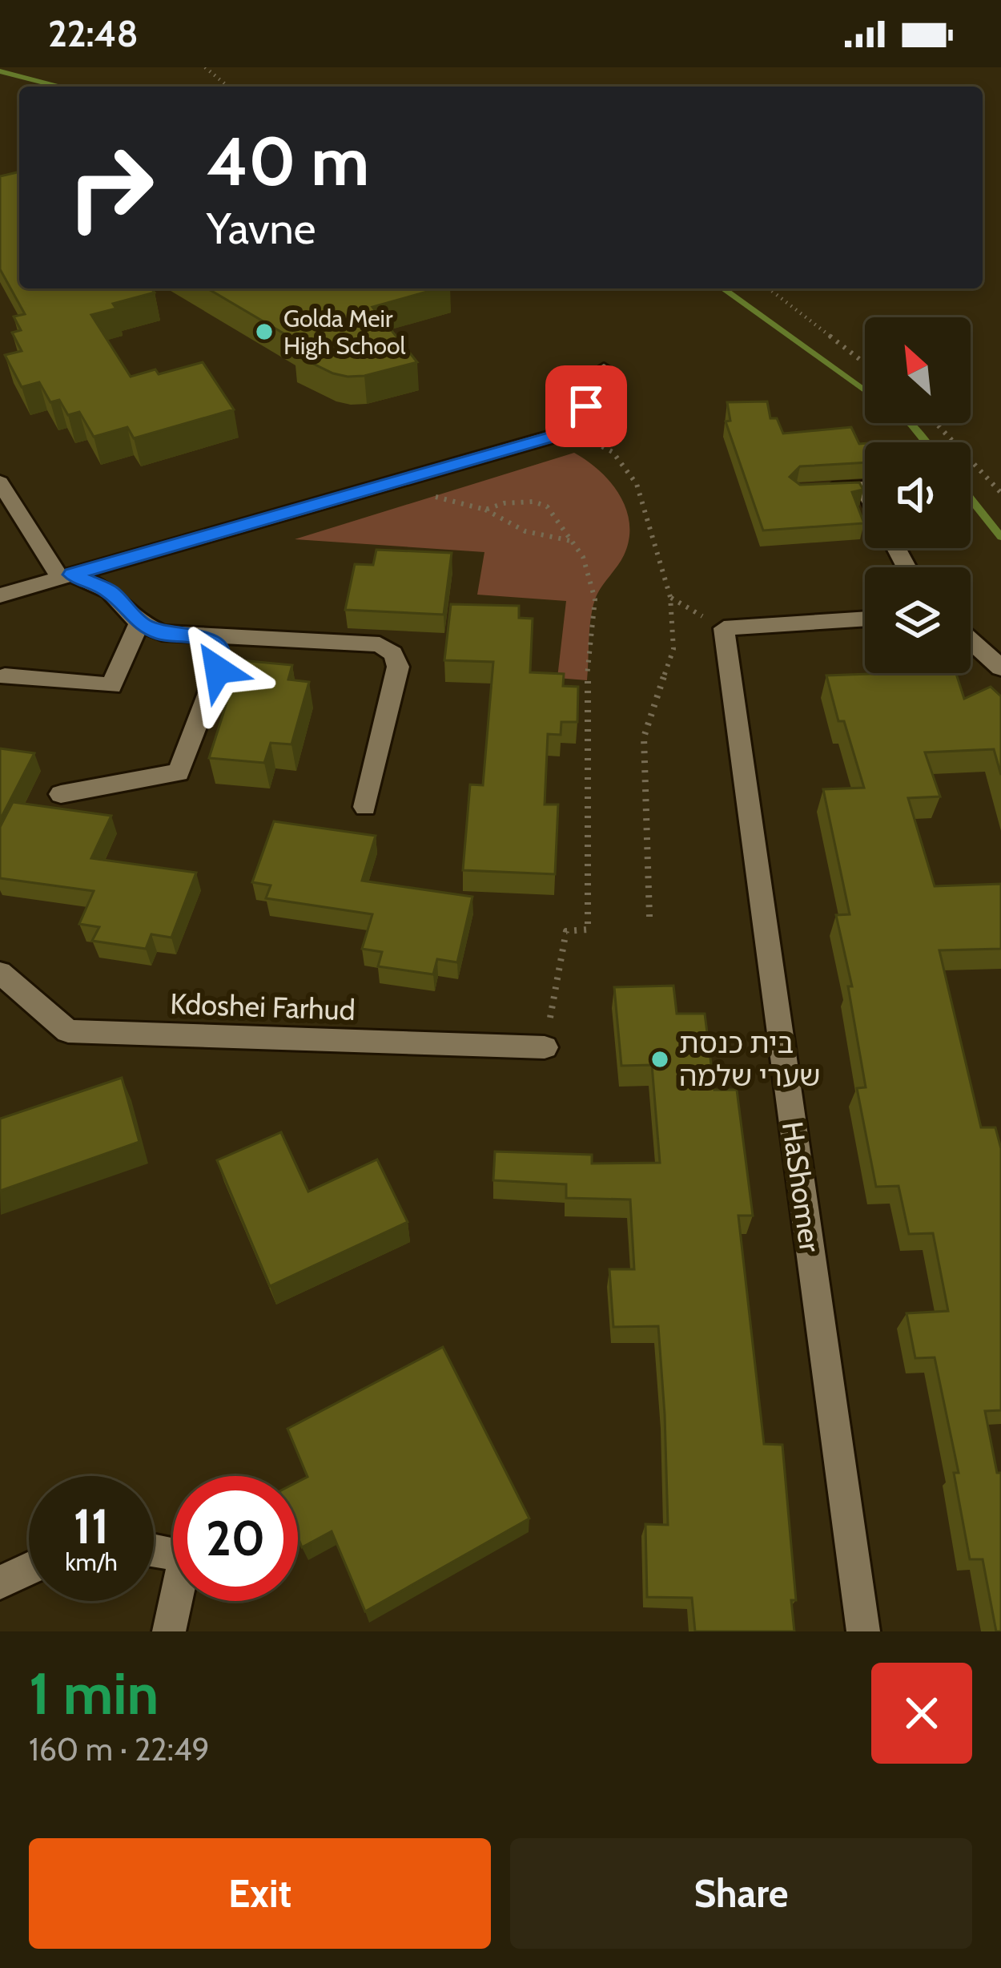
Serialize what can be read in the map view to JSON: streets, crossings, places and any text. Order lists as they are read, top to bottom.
{
  "streets": {
    "street": ["Kdoshei Farhud", "HaShomer"]
  },
  "places": ["Golda Meir High School", "בית כנסת שערי שלמה"],
  "north": "top left",
  "page": {
    "status": "22:48",
    "turn": ["40 m", "Yavne"],
    "speed": "11 km/h",
    "limit": "20",
    "heading": ["1 min", "160 m · 22:49"],
    "buttons": ["Exit", "Share"]
  }
}
